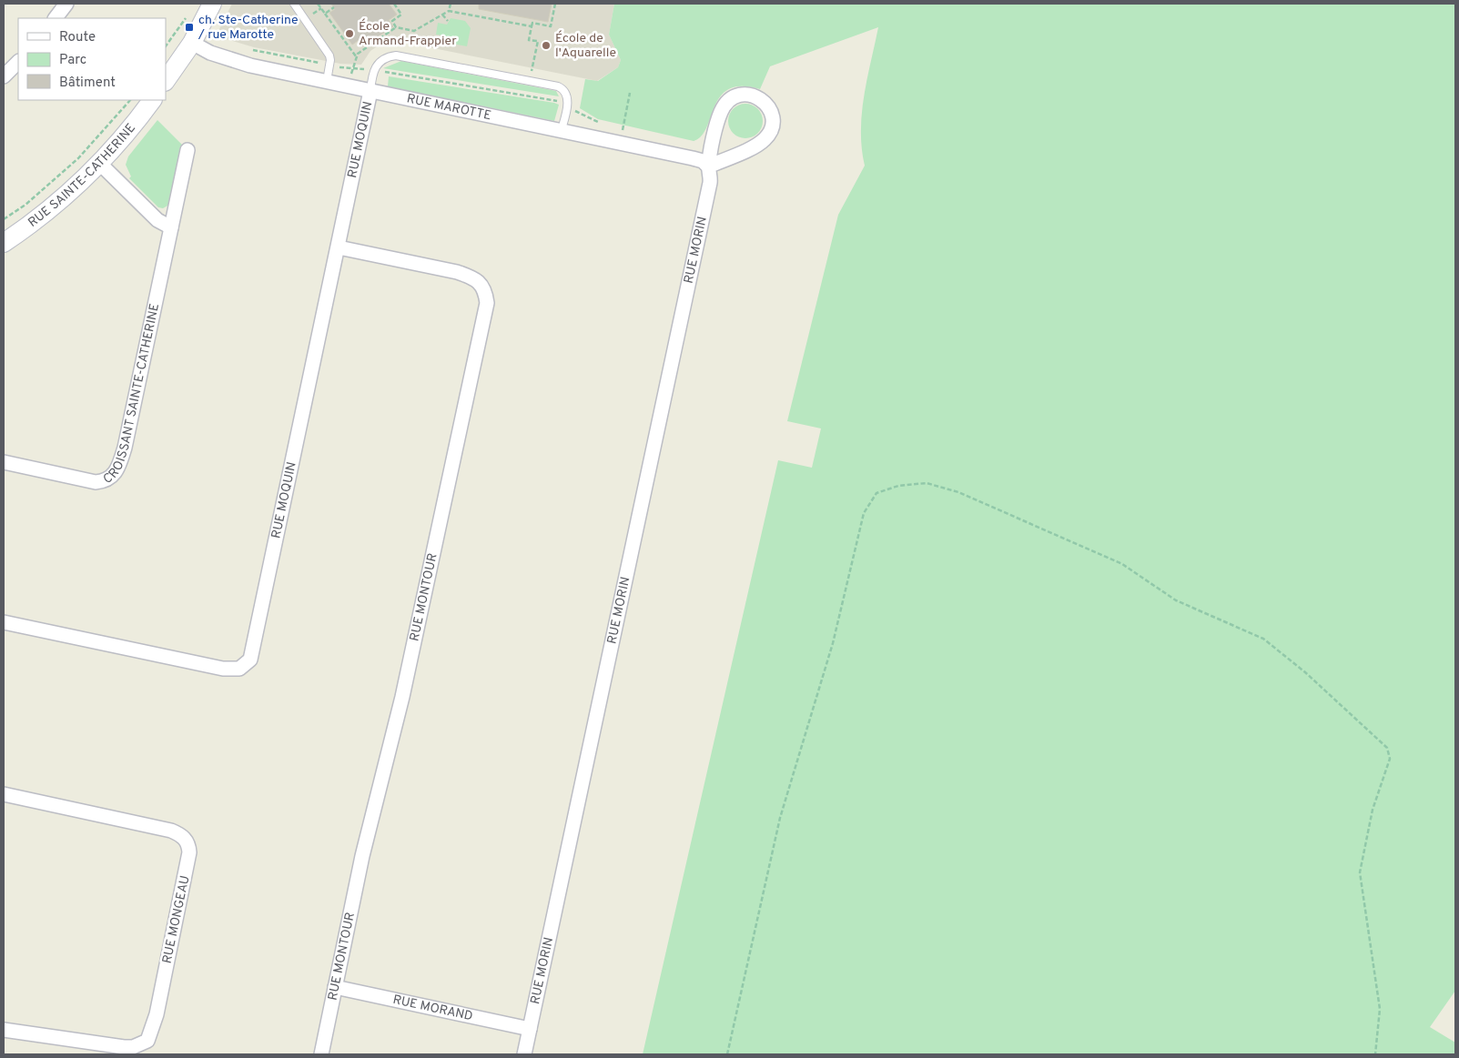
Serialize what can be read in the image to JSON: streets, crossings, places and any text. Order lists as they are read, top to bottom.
{
  "streets": {
    "street": [
      "RUE MAROTTE",
      "RUE MOQUIN",
      "RUE SAINTE-CATHERINE",
      "RUE MORIN",
      "CROISSANT SAINTE-CATHERINE",
      "RUE MONTOUR",
      "RUE MONGEAU",
      "RUE MORAND"
    ]
  },
  "crossings": [
    ["RUE MAROTTE", "RUE MOQUIN"],
    ["RUE MAROTTE", "RUE MORIN"],
    ["RUE MOQUIN", "RUE MONTOUR"],
    ["RUE MORIN", "RUE MORAND"],
    ["RUE MONTOUR", "RUE MORAND"]
  ],
  "places": {
    "transit": ["ch. Ste-Catherine / rue Marotte"],
    "other": ["École Armand-Frappier", "École de l'Aquarelle"]
  },
  "legend": ["Route", "Parc", "Bâtiment"]
}
